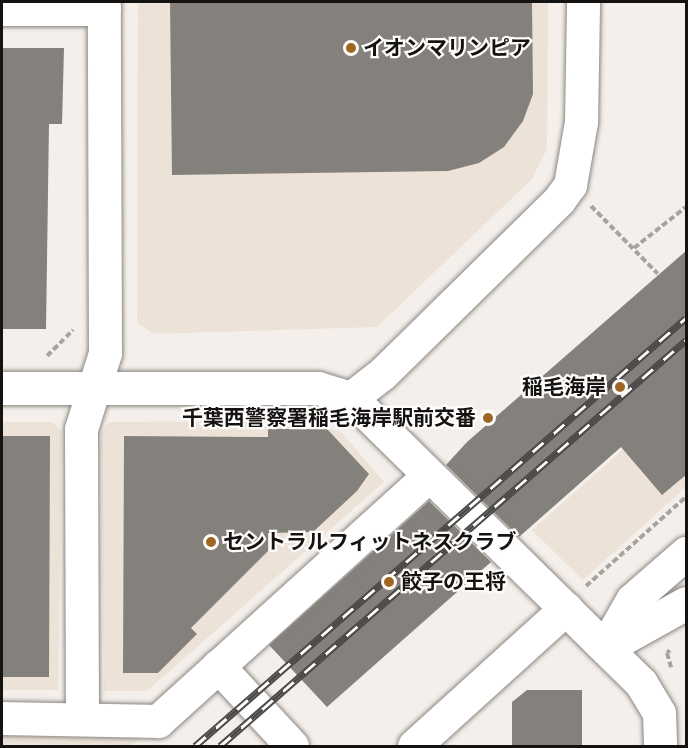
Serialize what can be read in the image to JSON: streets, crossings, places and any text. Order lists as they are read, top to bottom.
{
  "places": [
    "イオンマリンピア",
    "稲毛海岸",
    "千葉西警察署稲毛海岸駅前交番",
    "セントラルフィットネスクラブ",
    "餃子の王将"
  ]
}
